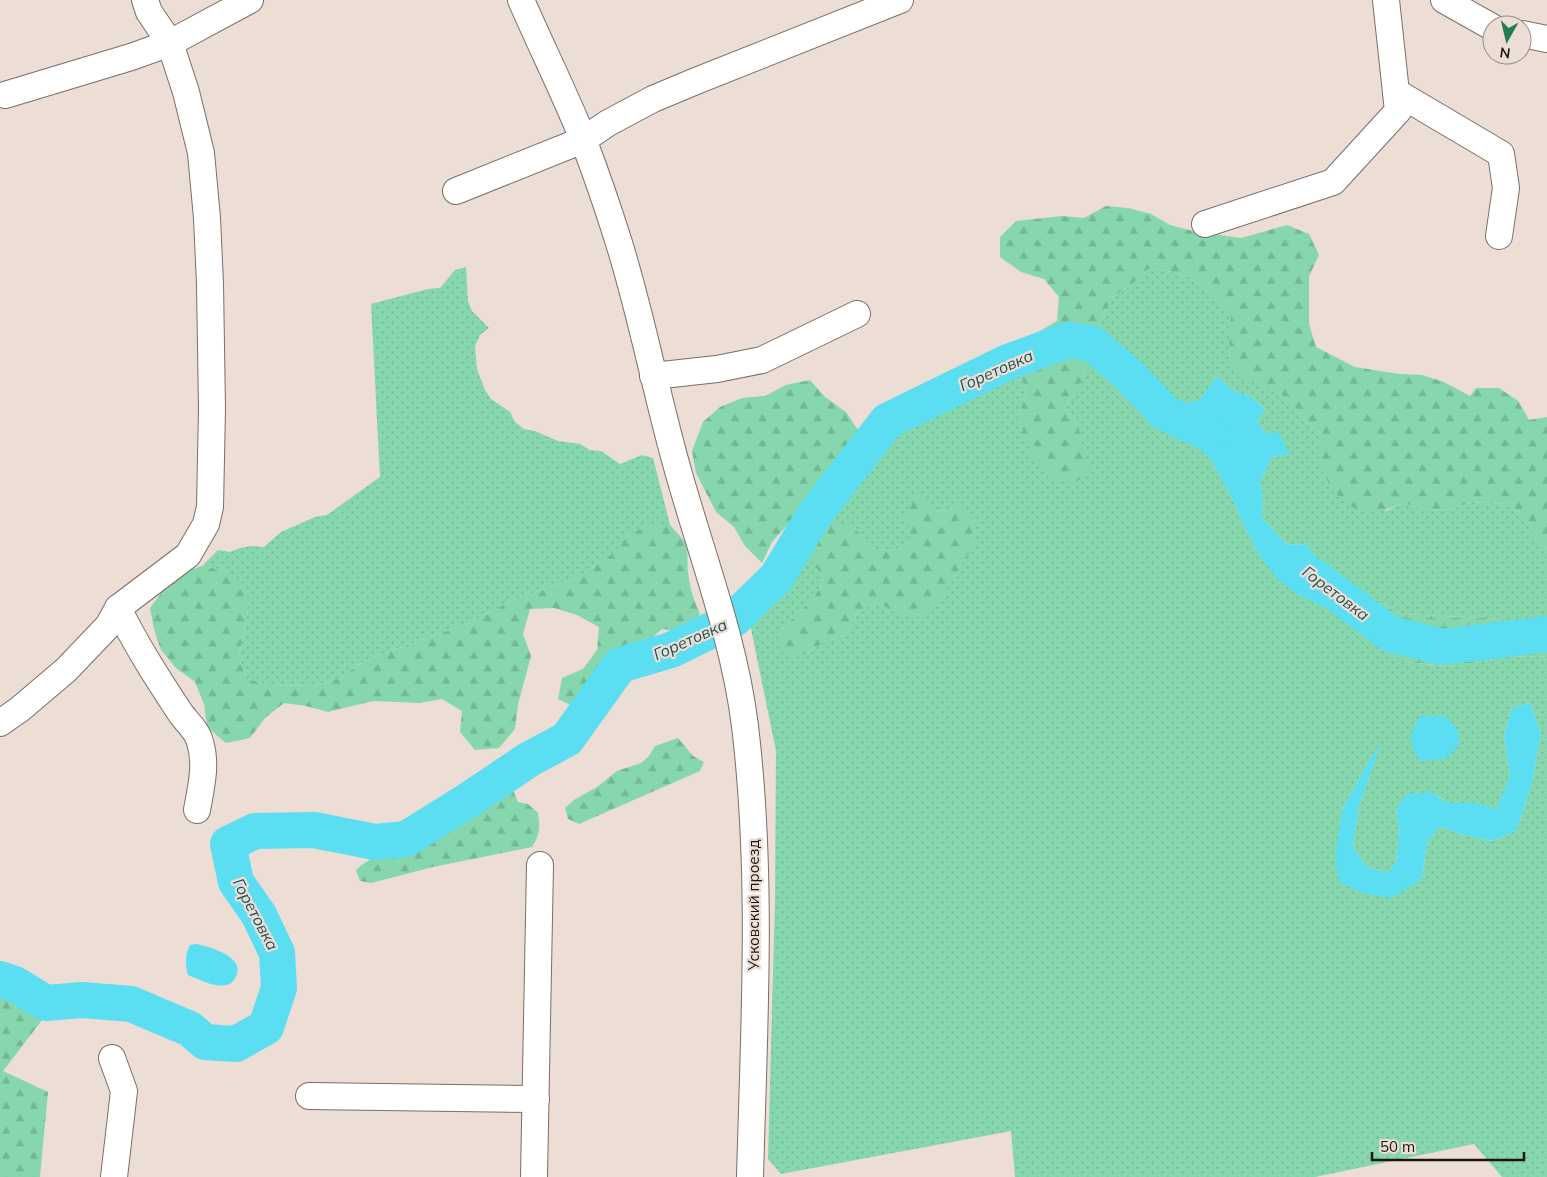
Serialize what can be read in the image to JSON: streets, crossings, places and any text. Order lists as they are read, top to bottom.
{
  "streets": {
    "street": ["Усковский проезд"]
  },
  "water": ["Горетовка"],
  "scale_bar": "50 m",
  "north": "bottom"
}
